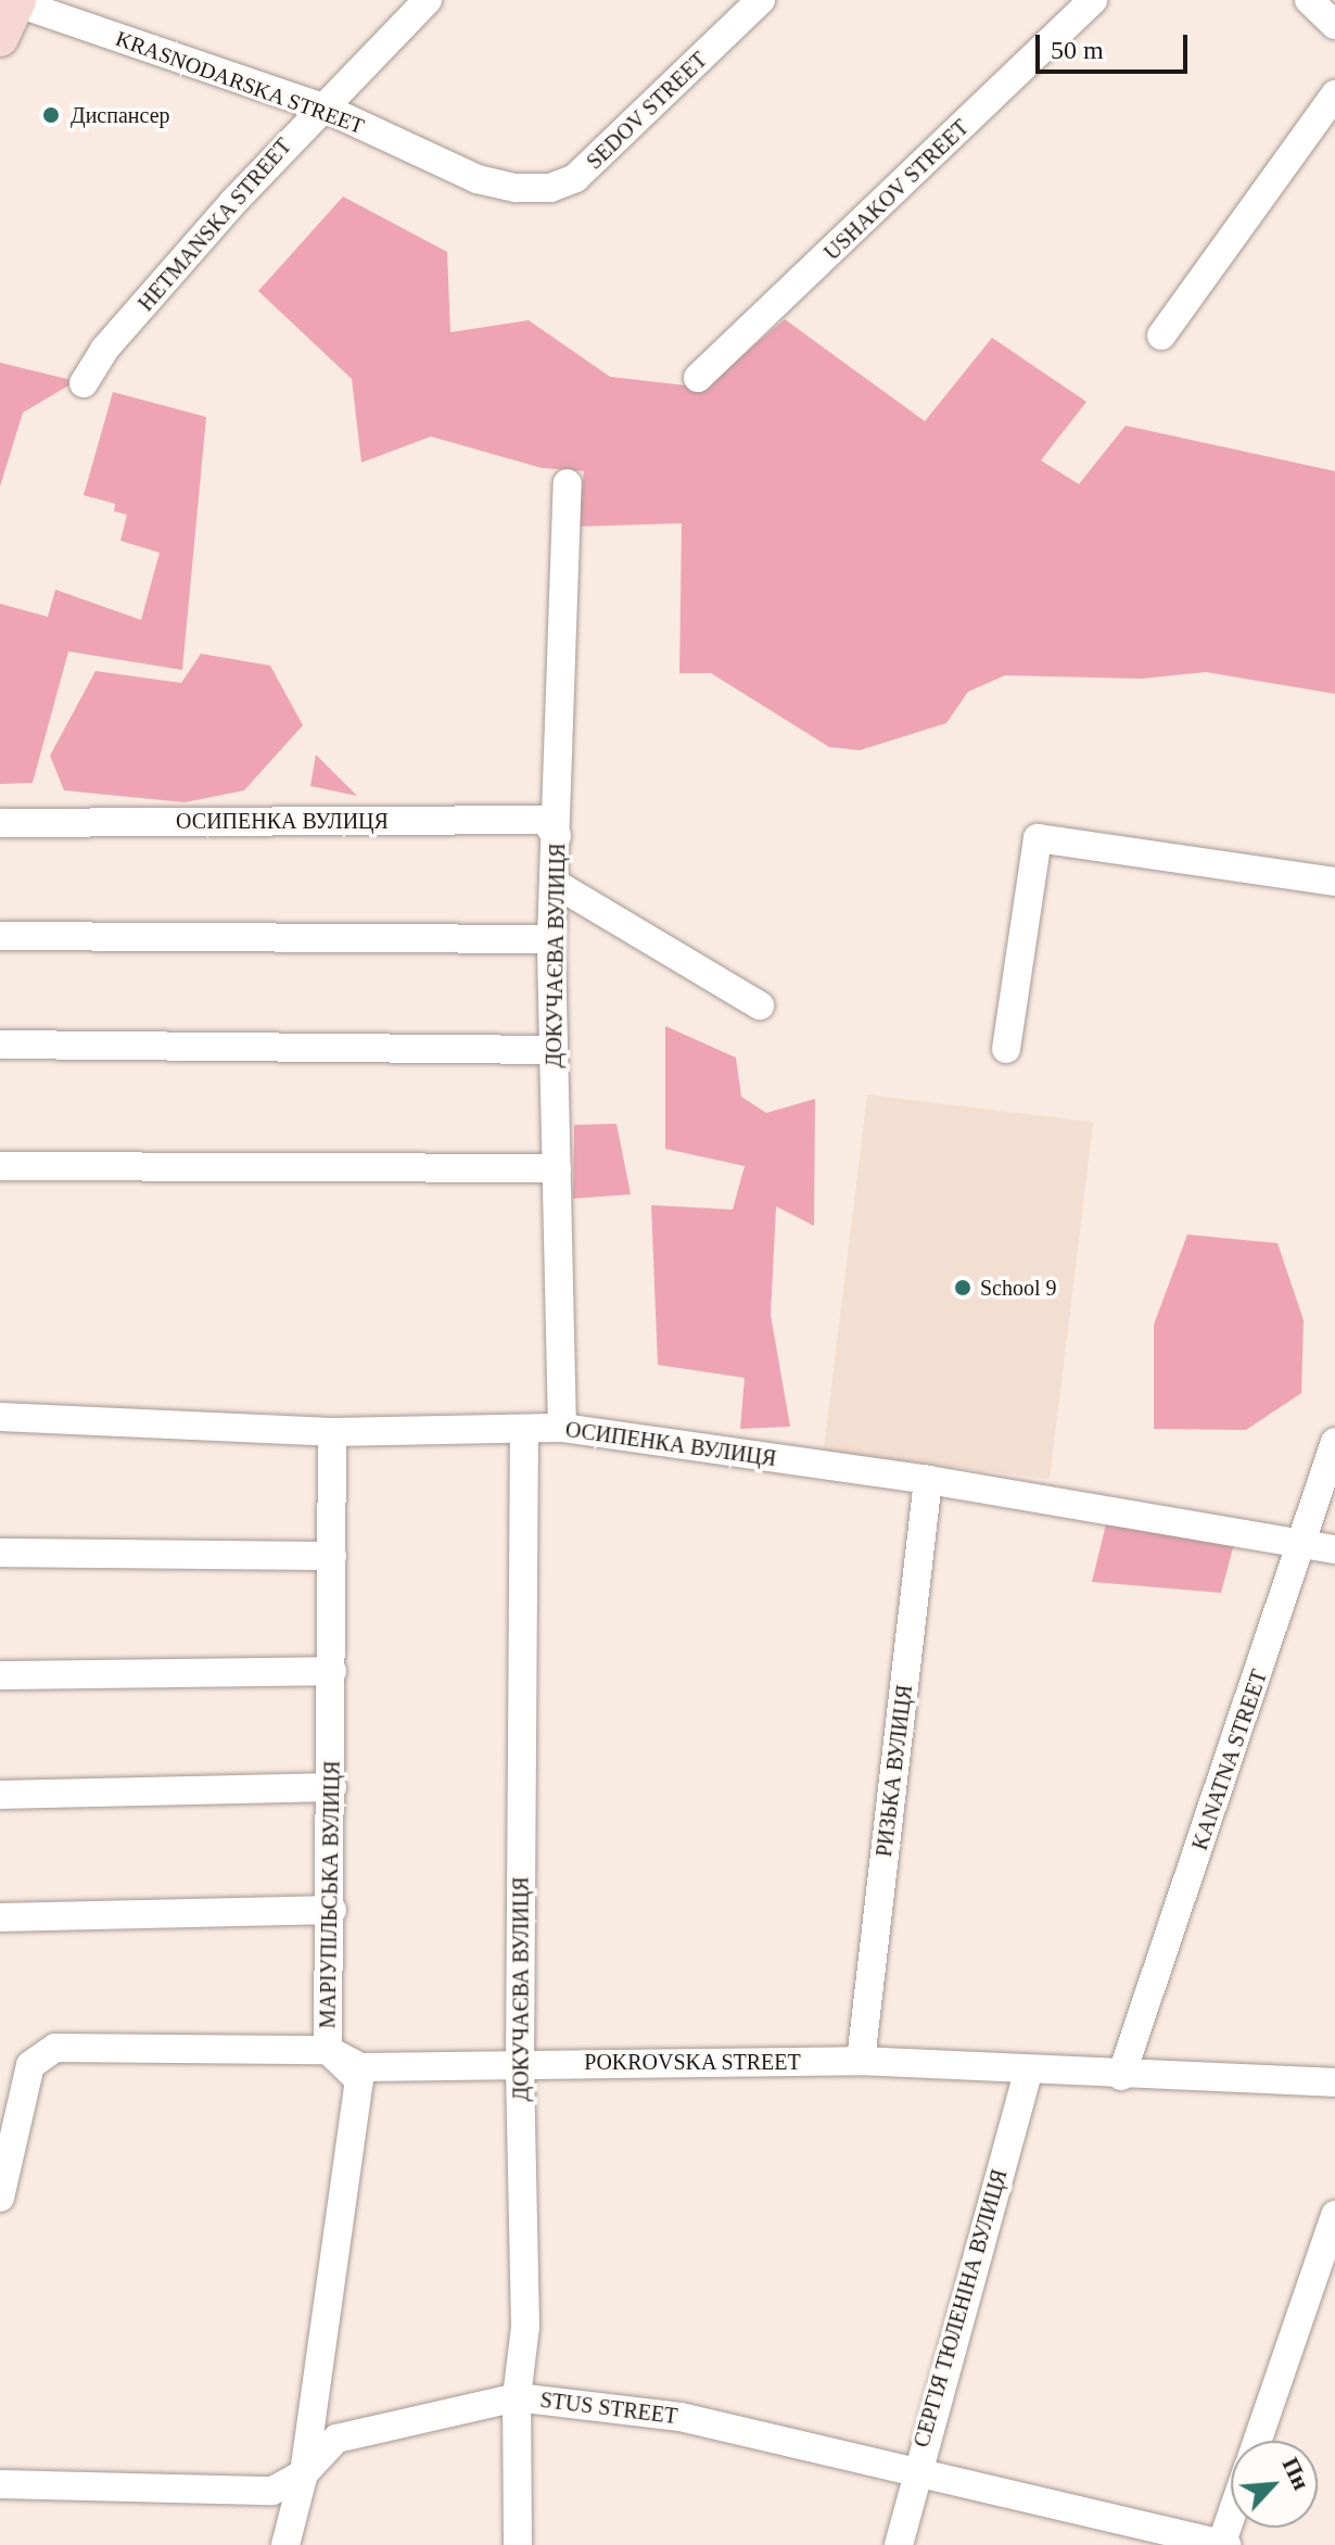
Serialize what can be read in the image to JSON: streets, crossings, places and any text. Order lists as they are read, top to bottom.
{
  "streets": {
    "street": [
      "KRASNODARSKA STREET",
      "SEDOV STREET",
      "USHAKOV STREET",
      "HETMANSKA STREET",
      "ОСИПЕНКА ВУЛИЦЯ",
      "ДОКУЧАЄВА ВУЛИЦЯ",
      "KANATNA STREET",
      "РИЗЬКА ВУЛИЦЯ",
      "МАРІУПІЛЬСЬКА ВУЛИЦЯ",
      "POKROVSKA STREET",
      "СЕРГІЯ ТЮЛЕНІНА ВУЛИЦЯ",
      "STUS STREET"
    ]
  },
  "crossings": [
    ["KRASNODARSKA STREET", "SEDOV STREET"],
    ["KRASNODARSKA STREET", "HETMANSKA STREET"],
    ["ОСИПЕНКА ВУЛИЦЯ", "ДОКУЧАЄВА ВУЛИЦЯ"],
    ["ОСИПЕНКА ВУЛИЦЯ", "KANATNA STREET"],
    ["ОСИПЕНКА ВУЛИЦЯ", "РИЗЬКА ВУЛИЦЯ"],
    ["ОСИПЕНКА ВУЛИЦЯ", "МАРІУПІЛЬСЬКА ВУЛИЦЯ"],
    ["ДОКУЧАЄВА ВУЛИЦЯ", "POKROVSKA STREET"],
    ["ДОКУЧАЄВА ВУЛИЦЯ", "STUS STREET"],
    ["KANATNA STREET", "POKROVSKA STREET"],
    ["РИЗЬКА ВУЛИЦЯ", "POKROVSKA STREET"],
    ["МАРІУПІЛЬСЬКА ВУЛИЦЯ", "POKROVSKA STREET"],
    ["МАРІУПІЛЬСЬКА ВУЛИЦЯ", "STUS STREET"],
    ["POKROVSKA STREET", "СЕРГІЯ ТЮЛЕНІНА ВУЛИЦЯ"],
    ["СЕРГІЯ ТЮЛЕНІНА ВУЛИЦЯ", "STUS STREET"]
  ],
  "places": ["Диспансер", "School 9"],
  "scale_bar": "50 m",
  "north": "top right"
}
